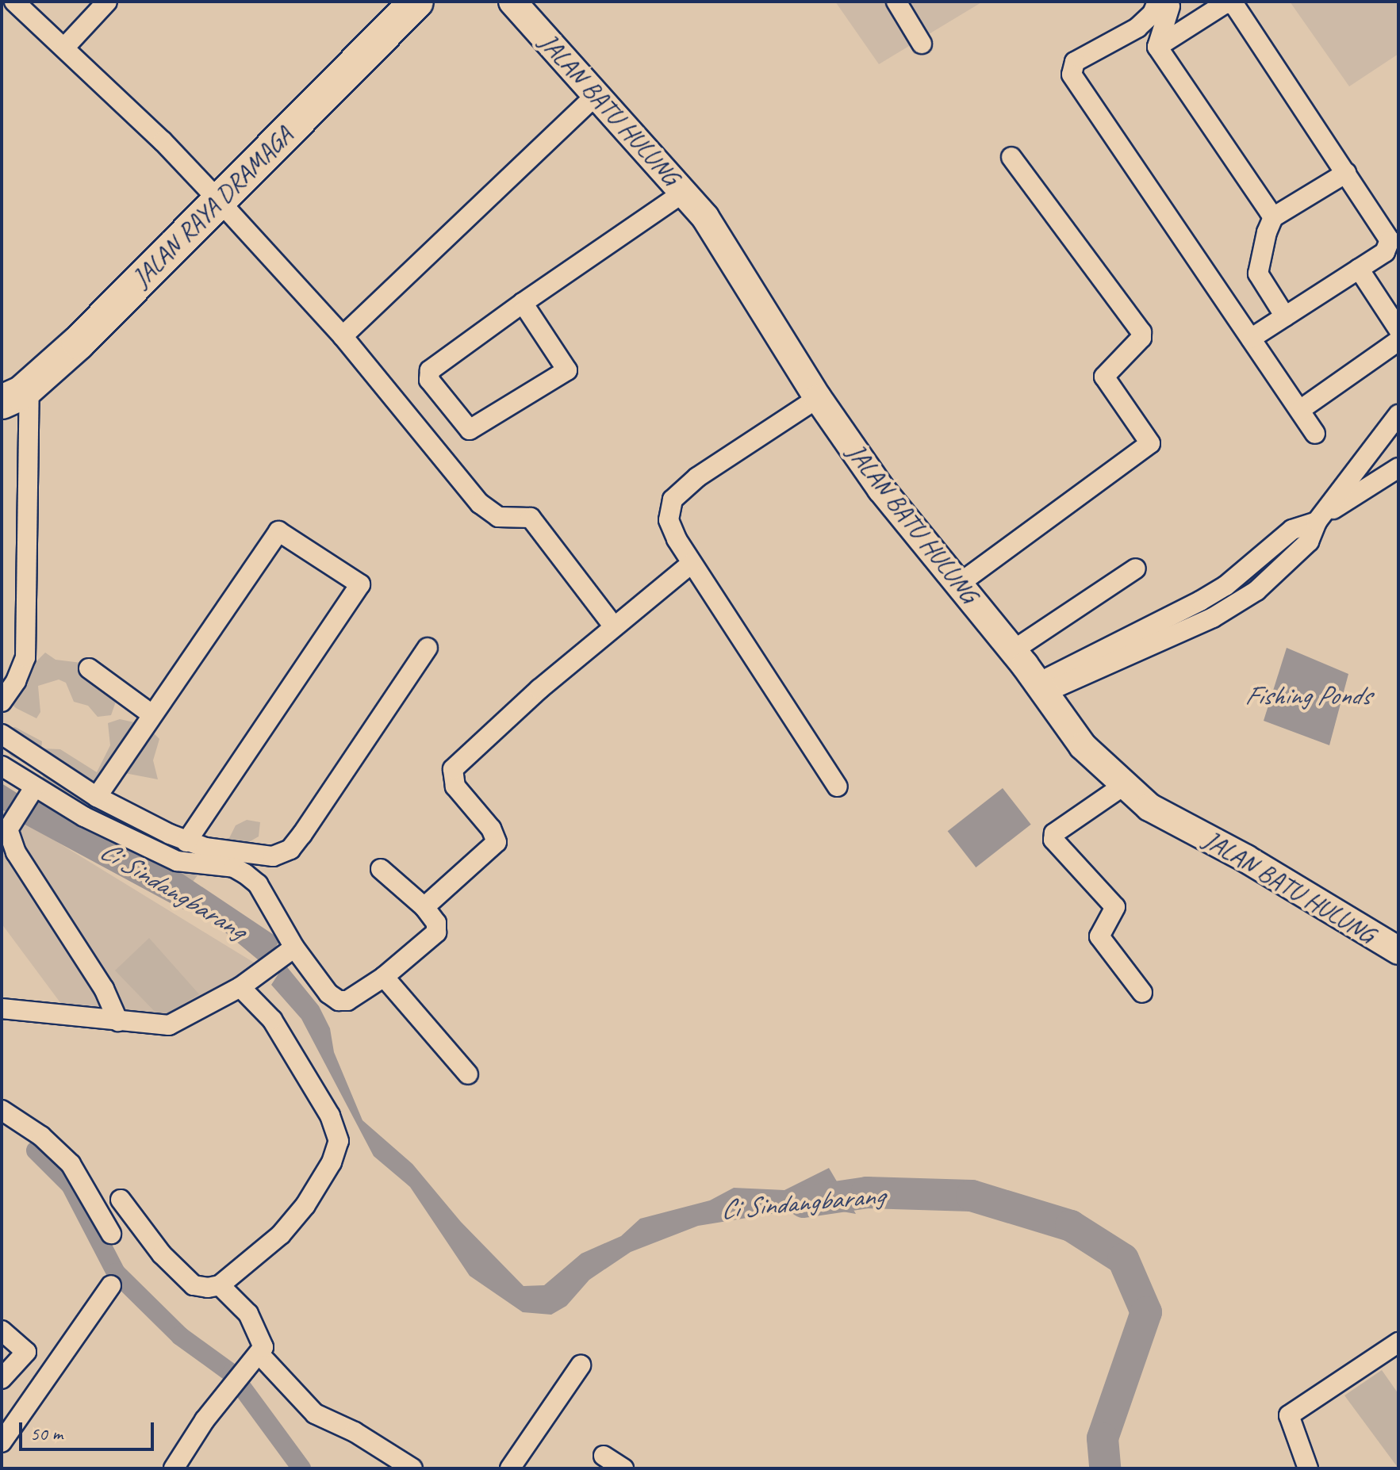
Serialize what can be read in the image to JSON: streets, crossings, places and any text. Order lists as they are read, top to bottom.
{
  "streets": {
    "highway": ["JALAN RAYA DRAMAGA"],
    "street": ["JALAN BATU HULUNG"]
  },
  "water": ["Fishing Ponds", "Ci Sindangbarang"],
  "scale_bar": "50 m"
}
